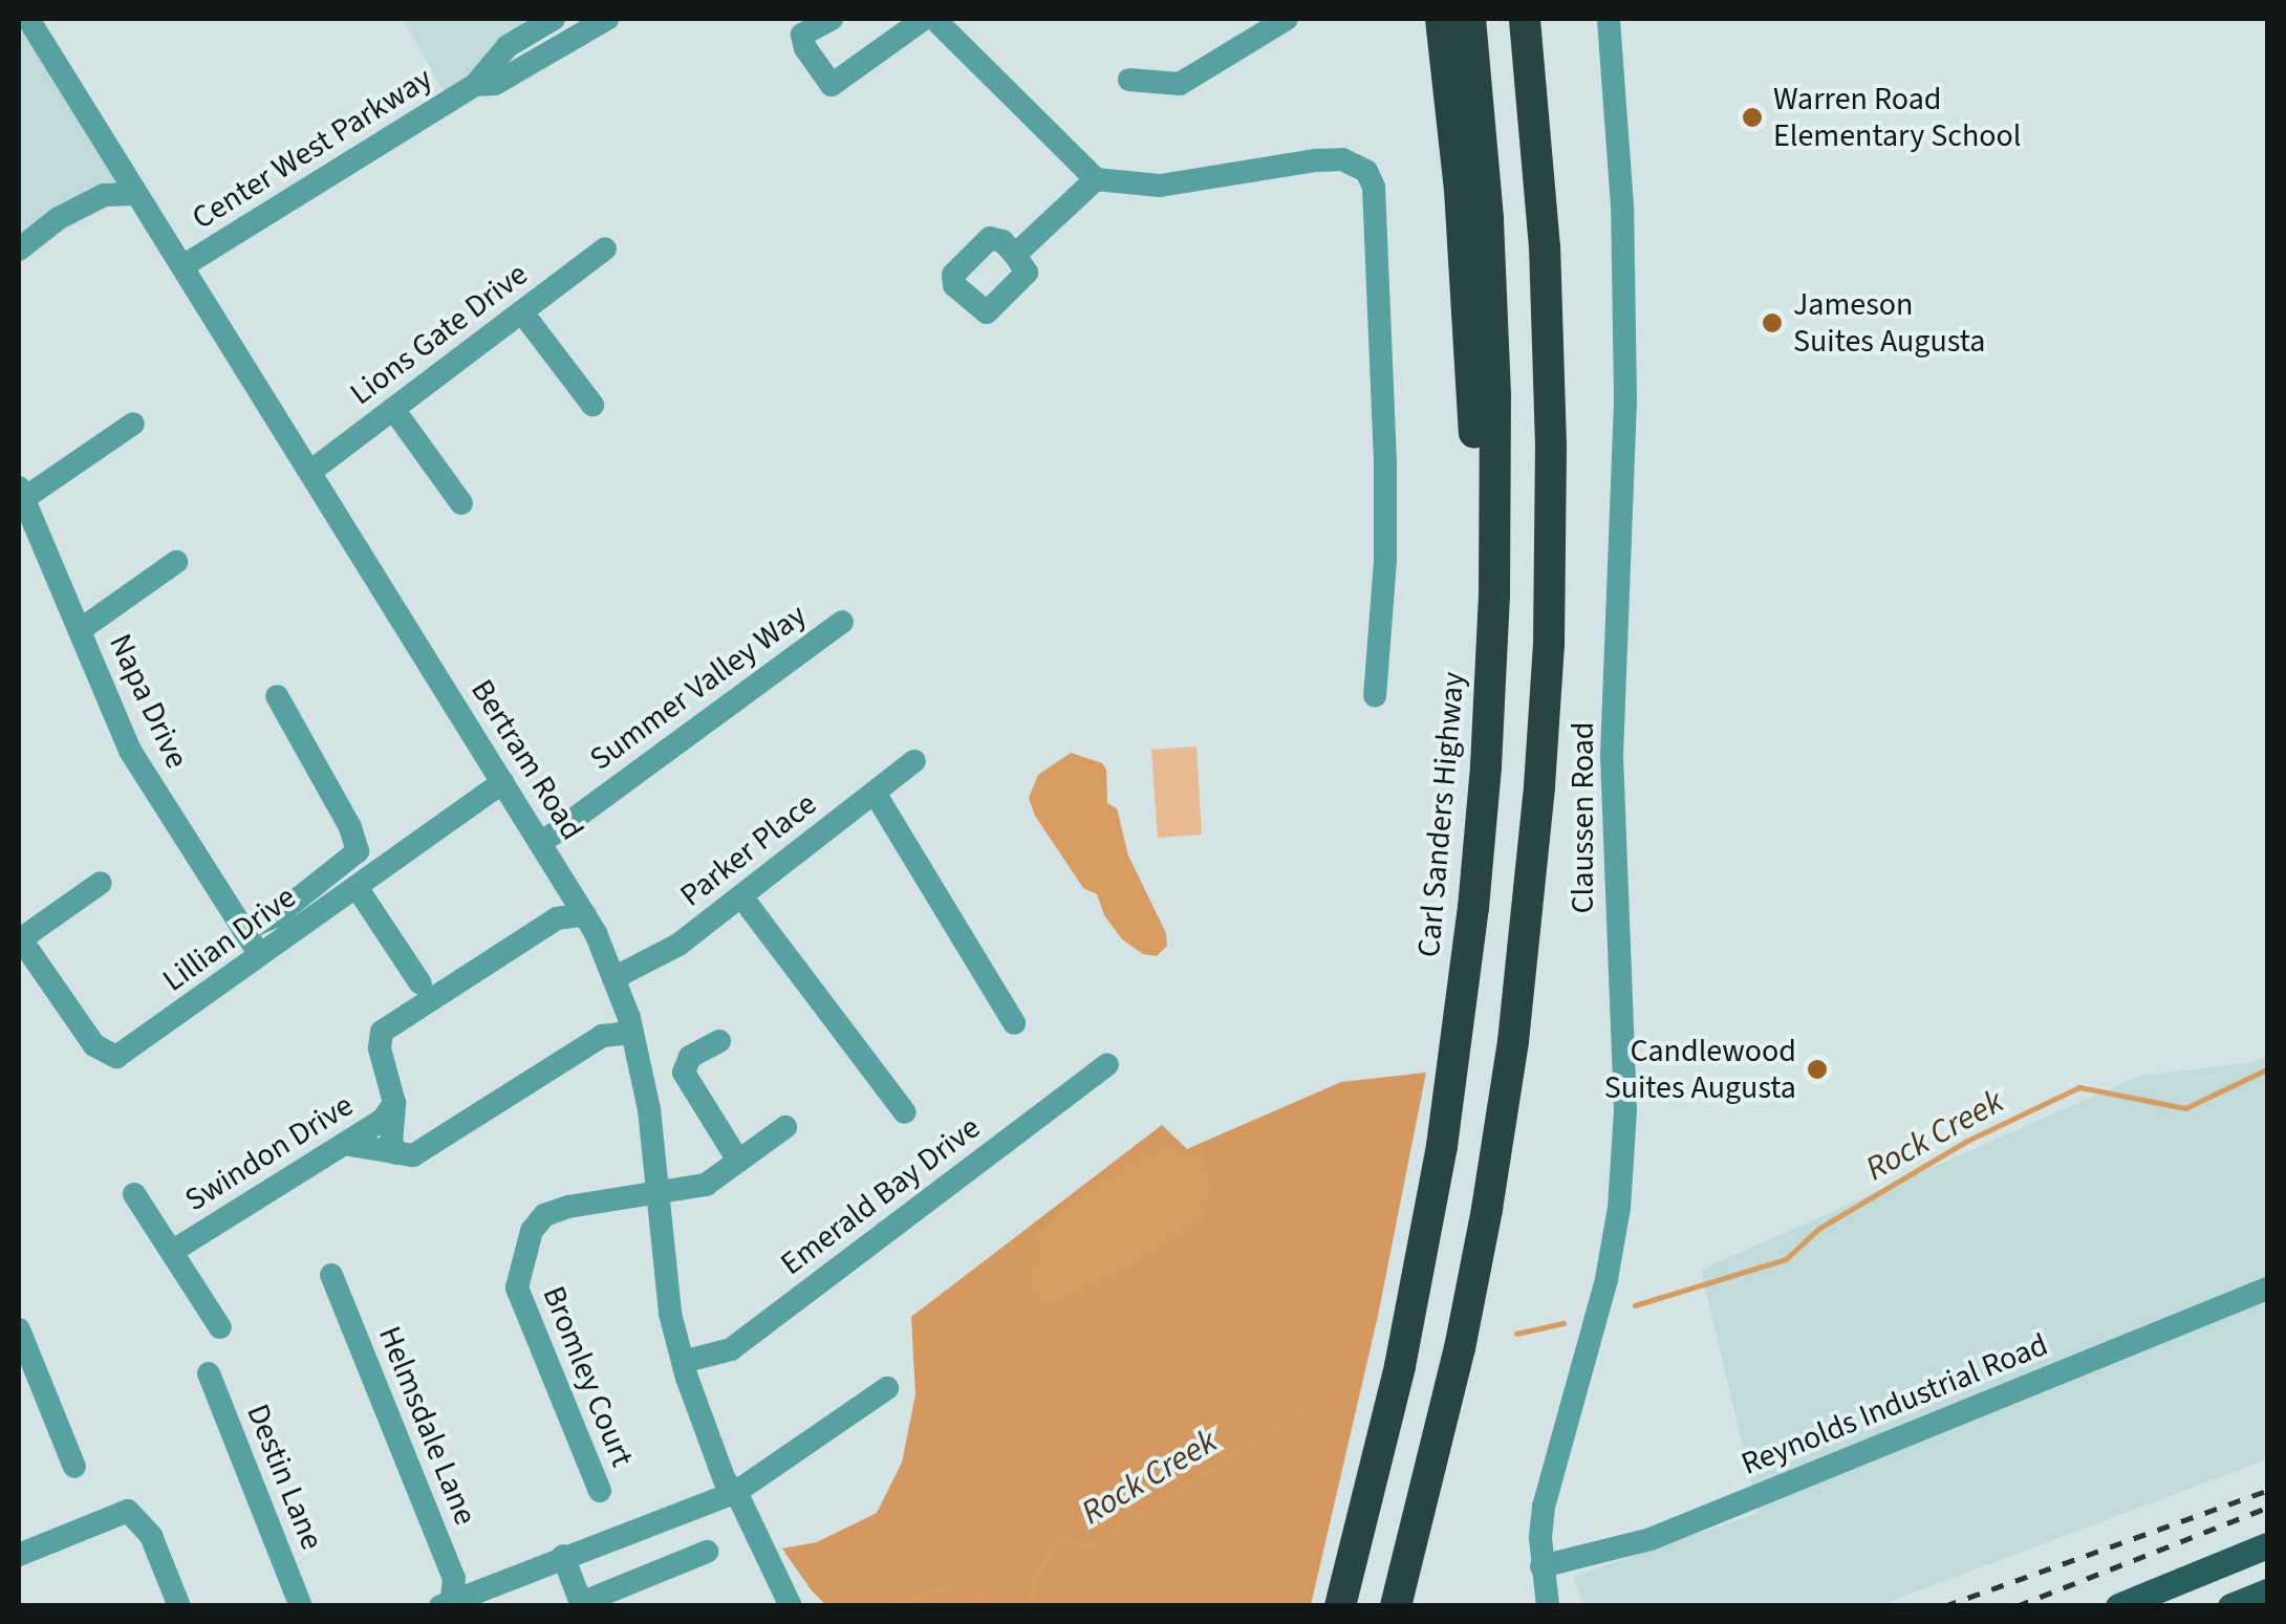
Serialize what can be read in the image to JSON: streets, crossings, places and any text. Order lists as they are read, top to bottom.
{
  "streets": {
    "highway": ["Carl Sanders Highway"],
    "street": [
      "Center West Parkway",
      "Lions Gate Drive",
      "Summer Valley Way",
      "Napa Drive",
      "Bertram Road",
      "Claussen Road",
      "Parker Place",
      "Lillian Drive",
      "Swindon Drive",
      "Emerald Bay Drive",
      "Bromley Court",
      "Reynolds Industrial Road",
      "Helmsdale Lane",
      "Destin Lane"
    ]
  },
  "crossings": [
    ["Center West Parkway", "Bertram Road"],
    ["Lions Gate Drive", "Bertram Road"],
    ["Summer Valley Way", "Bertram Road"],
    ["Bertram Road", "Parker Place"],
    ["Bertram Road", "Lillian Drive"],
    ["Bertram Road", "Emerald Bay Drive"],
    ["Bertram Road", "Bromley Court"],
    ["Claussen Road", "Reynolds Industrial Road"]
  ],
  "water": ["Rock Creek"],
  "places": ["Warren Road Elementary School", "Jameson Suites Augusta", "Candlewood Suites Augusta"]
}
